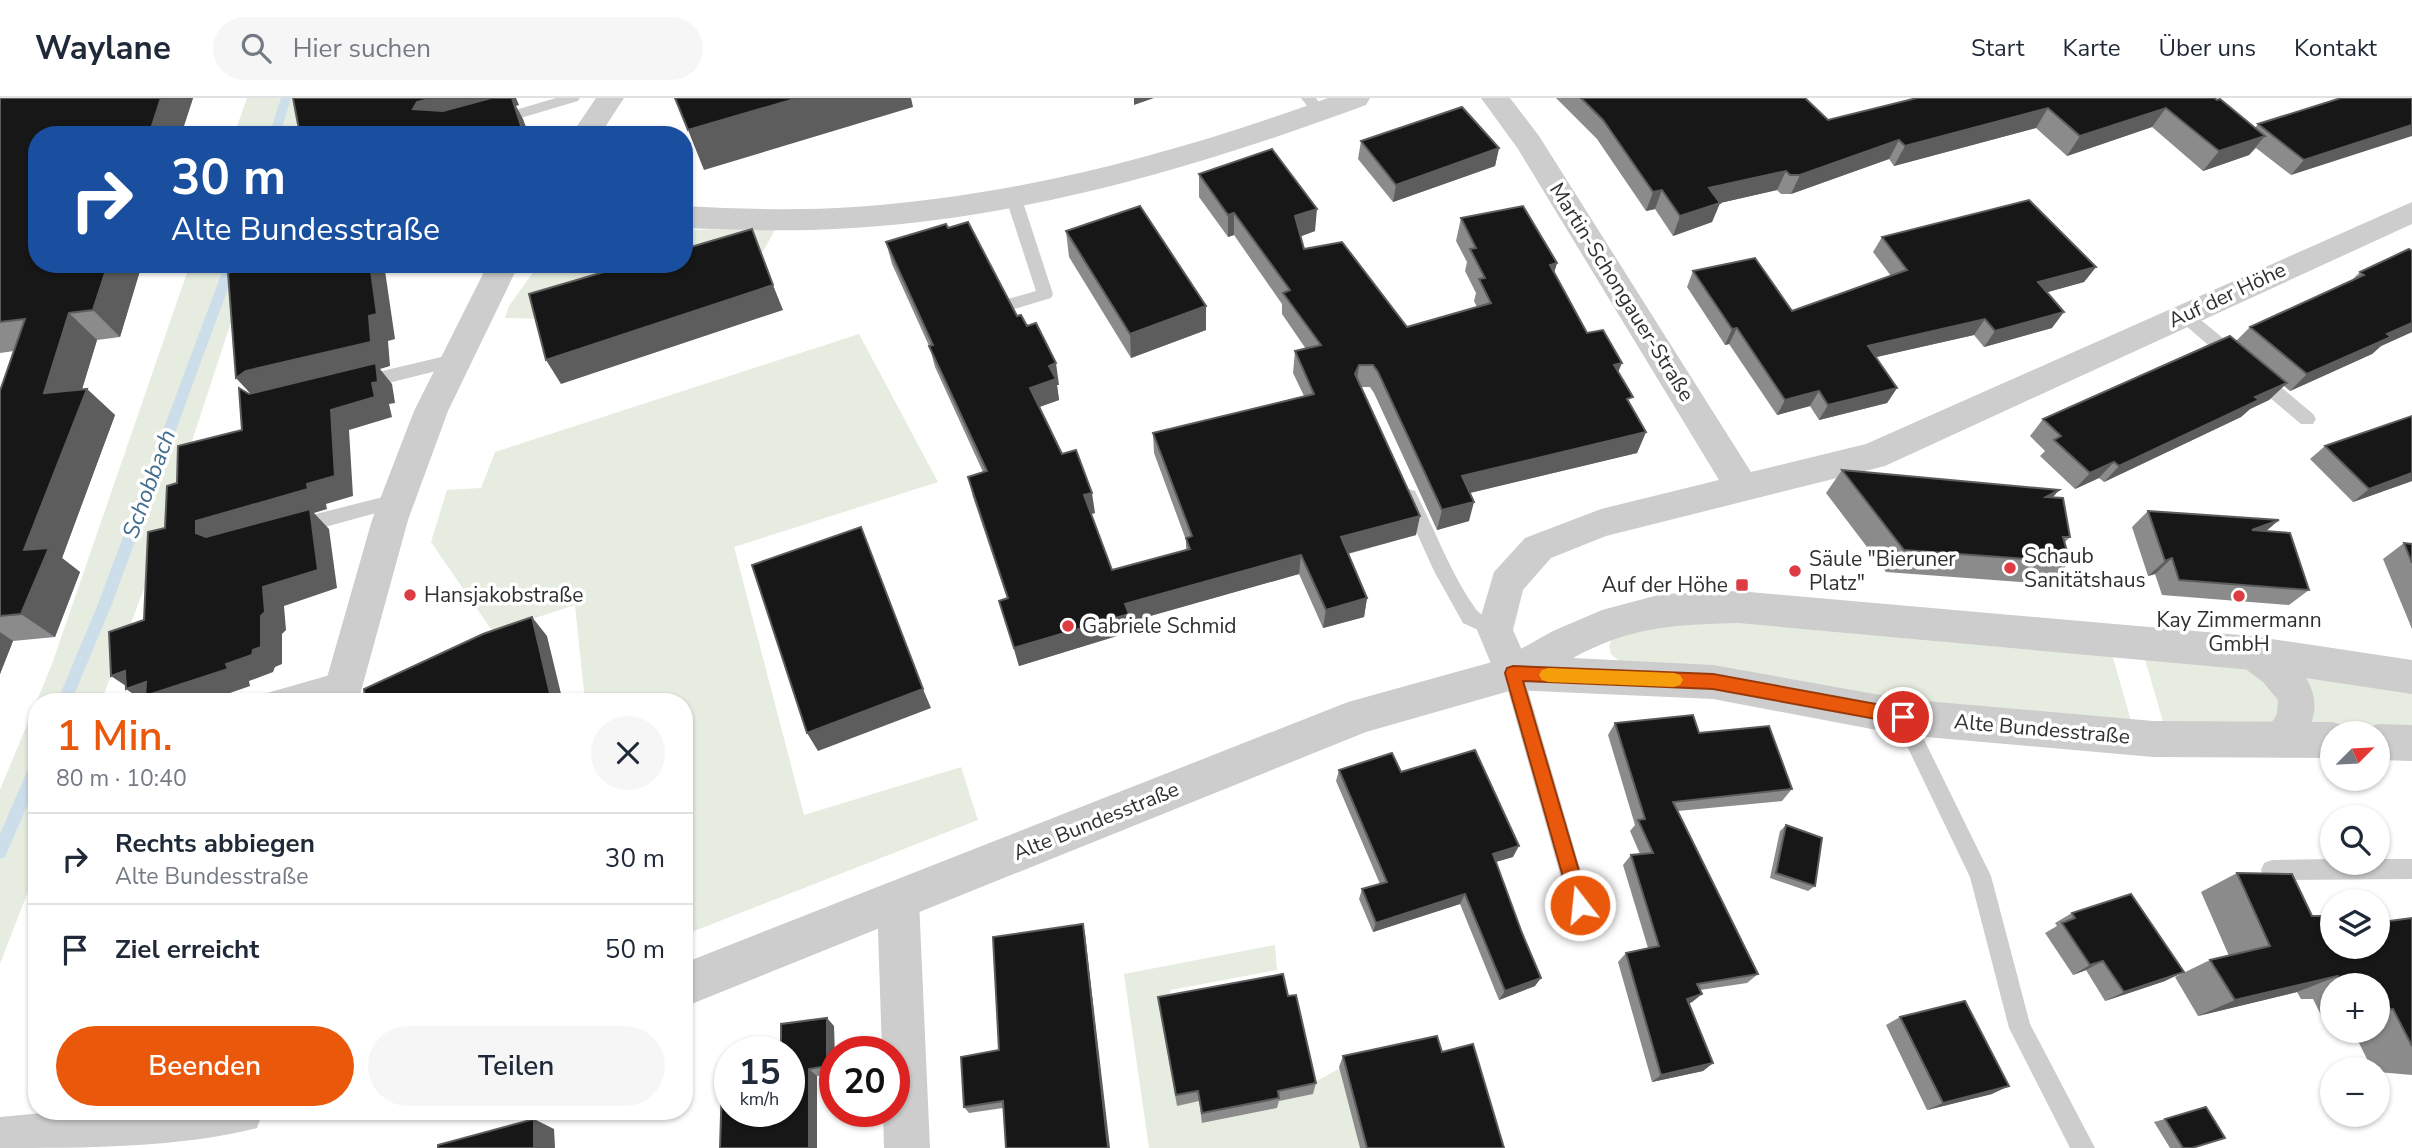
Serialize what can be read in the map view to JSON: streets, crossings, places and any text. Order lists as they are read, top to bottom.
{
  "streets": {
    "street": ["Martin-Schongauer-Straße", "Auf der Höhe", "Alte Bundesstraße"]
  },
  "crossings": [
    ["Martin-Schongauer-Straße", "Auf der Höhe"]
  ],
  "water": ["Schobbach"],
  "places": {
    "other": [
      "Schaub Sanitätshaus",
      "Säule \"Bieruner Platz\"",
      "Hansjakobstraße",
      "Kay Zimmermann GmbH",
      "Gabriele Schmid"
    ],
    "transit": ["Auf der Höhe"]
  },
  "north": "top right",
  "page": {
    "header": "Waylane",
    "search": "Hier suchen",
    "nav": [
      "Start",
      "Karte",
      "Über uns",
      "Kontakt"
    ],
    "turn": ["30 m", "Alte Bundesstraße"],
    "heading": ["1 Min.", "80 m · 10:40"],
    "map_buttons": ["+", "−"],
    "list": [
      {
        "name": "Rechts abbiegen",
        "note": "Alte Bundesstraße",
        "value": "30 m"
      },
      {
        "name": "Ziel erreicht",
        "value": "50 m"
      }
    ],
    "buttons": ["Beenden", "Teilen"],
    "speed": "15 km/h",
    "limit": "20"
  }
}
